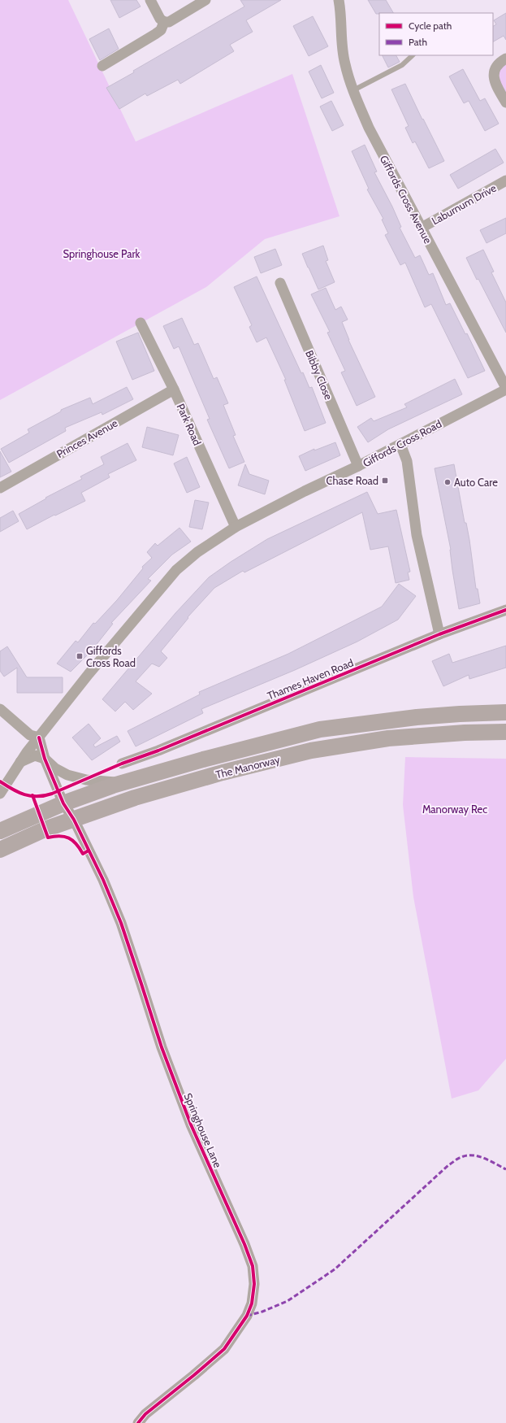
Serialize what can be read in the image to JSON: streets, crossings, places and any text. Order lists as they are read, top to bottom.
{
  "streets": {
    "main road": ["The Manorway"],
    "street": [
      "Giffords Cross Avenue",
      "Laburnum Drive",
      "Bibby Close",
      "Park Road",
      "Princes Avenue",
      "Giffords Cross Road",
      "Thames Haven Road",
      "Springhouse Lane"
    ]
  },
  "crossings": [
    ["Giffords Cross Avenue", "Laburnum Drive"],
    ["Giffords Cross Avenue", "Giffords Cross Road"],
    ["Bibby Close", "Giffords Cross Road"],
    ["Park Road", "Princes Avenue"],
    ["Park Road", "Giffords Cross Road"],
    ["Giffords Cross Road", "Springhouse Lane"],
    ["The Manorway", "Springhouse Lane"]
  ],
  "parks": ["Springhouse Park", "Manorway Rec"],
  "places": {
    "transit": ["Chase Road", "Giffords Cross Road"],
    "other": ["Auto Care"]
  },
  "legend": ["Cycle path", "Path"]
}
